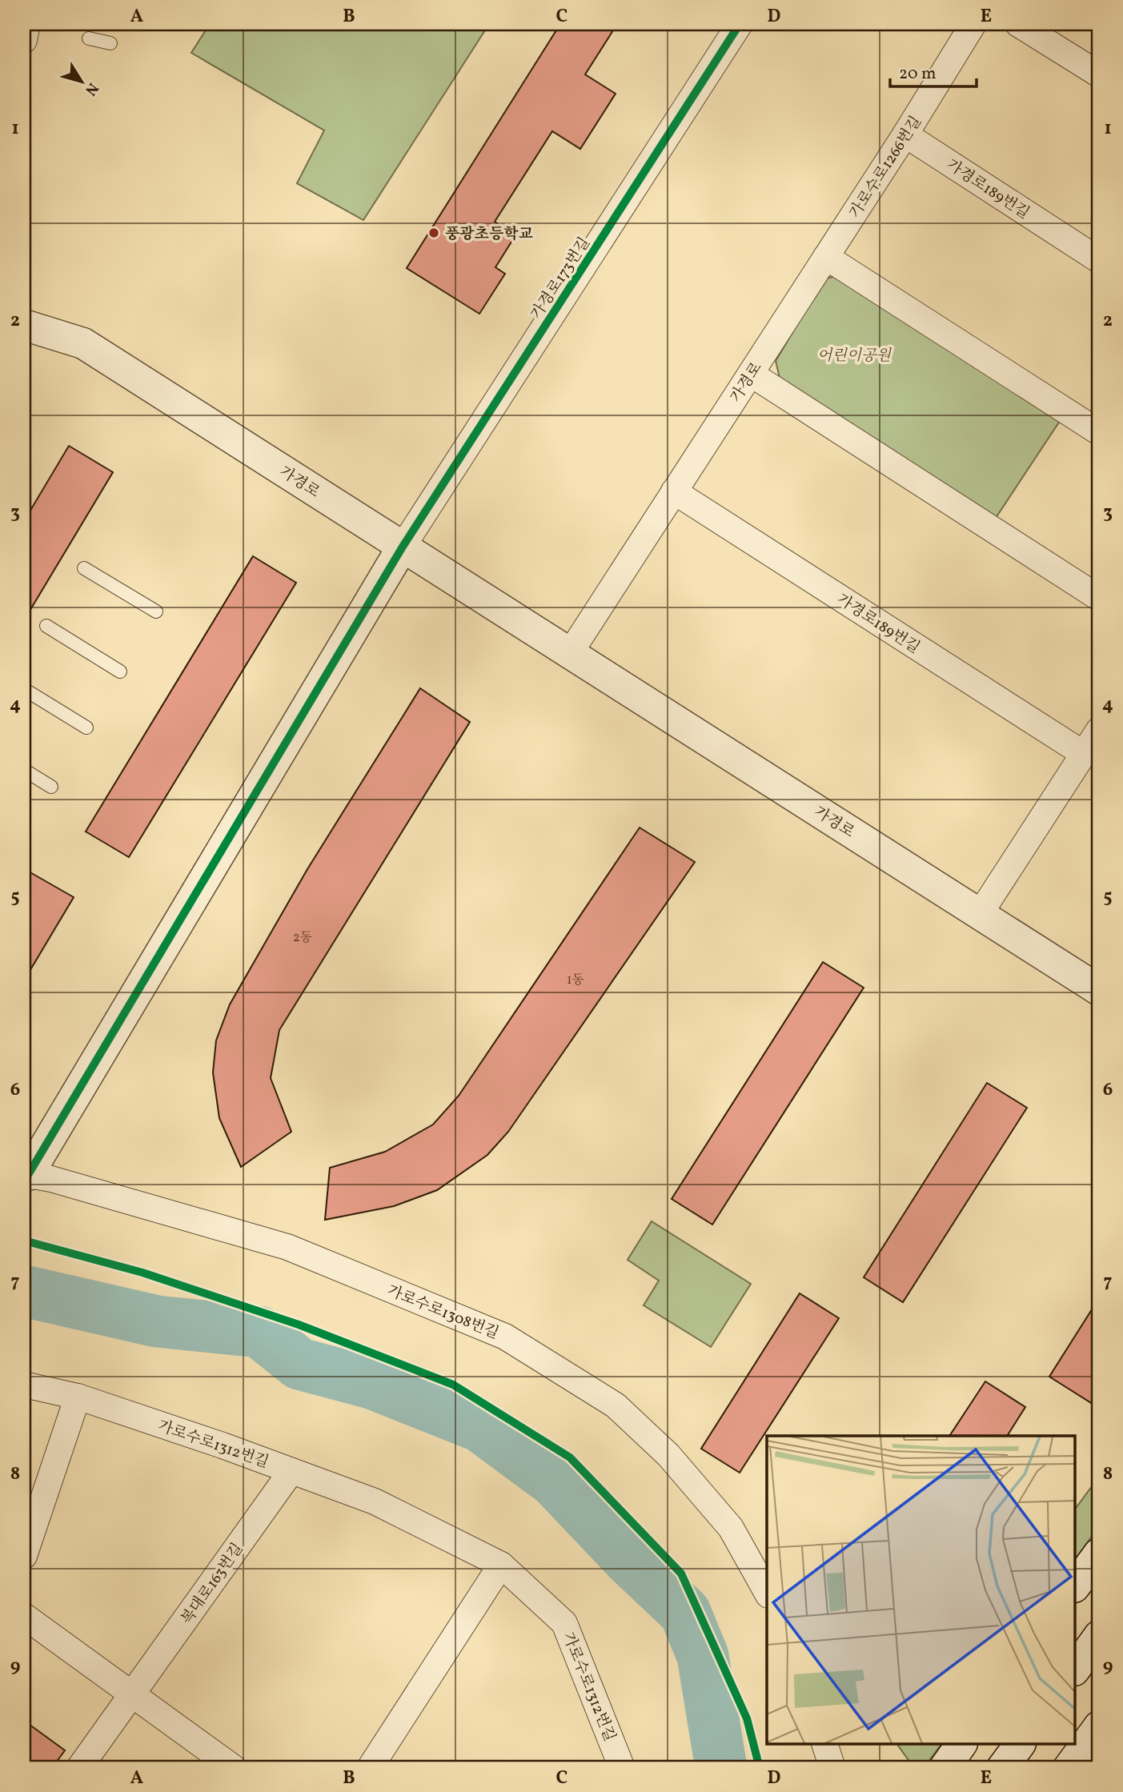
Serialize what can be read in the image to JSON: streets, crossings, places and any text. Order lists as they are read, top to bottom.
{
  "streets": {
    "street": [
      "가로수로1266번길",
      "가경로189번길",
      "가경로173번길",
      "가경로",
      "가로수로1308번길",
      "가로수로1312번길",
      "복대로163번길"
    ]
  },
  "crossings": [
    ["가로수로1266번길", "가경로189번길"],
    ["가로수로1266번길", "가경로"],
    ["가경로189번길", "가경로"],
    ["가경로173번길", "가경로"],
    ["가로수로1312번길", "복대로163번길"]
  ],
  "parks": ["어린이공원"],
  "places": ["풍광초등학교"],
  "house_numbers": ["2동", "1동"],
  "scale_bar": "20 m",
  "north": "bottom right",
  "grid": {
    "columns": [
      "A",
      "B",
      "C",
      "D",
      "E"
    ],
    "rows": [
      "1",
      "2",
      "3",
      "4",
      "5",
      "6",
      "7",
      "8",
      "9"
    ]
  }
}
